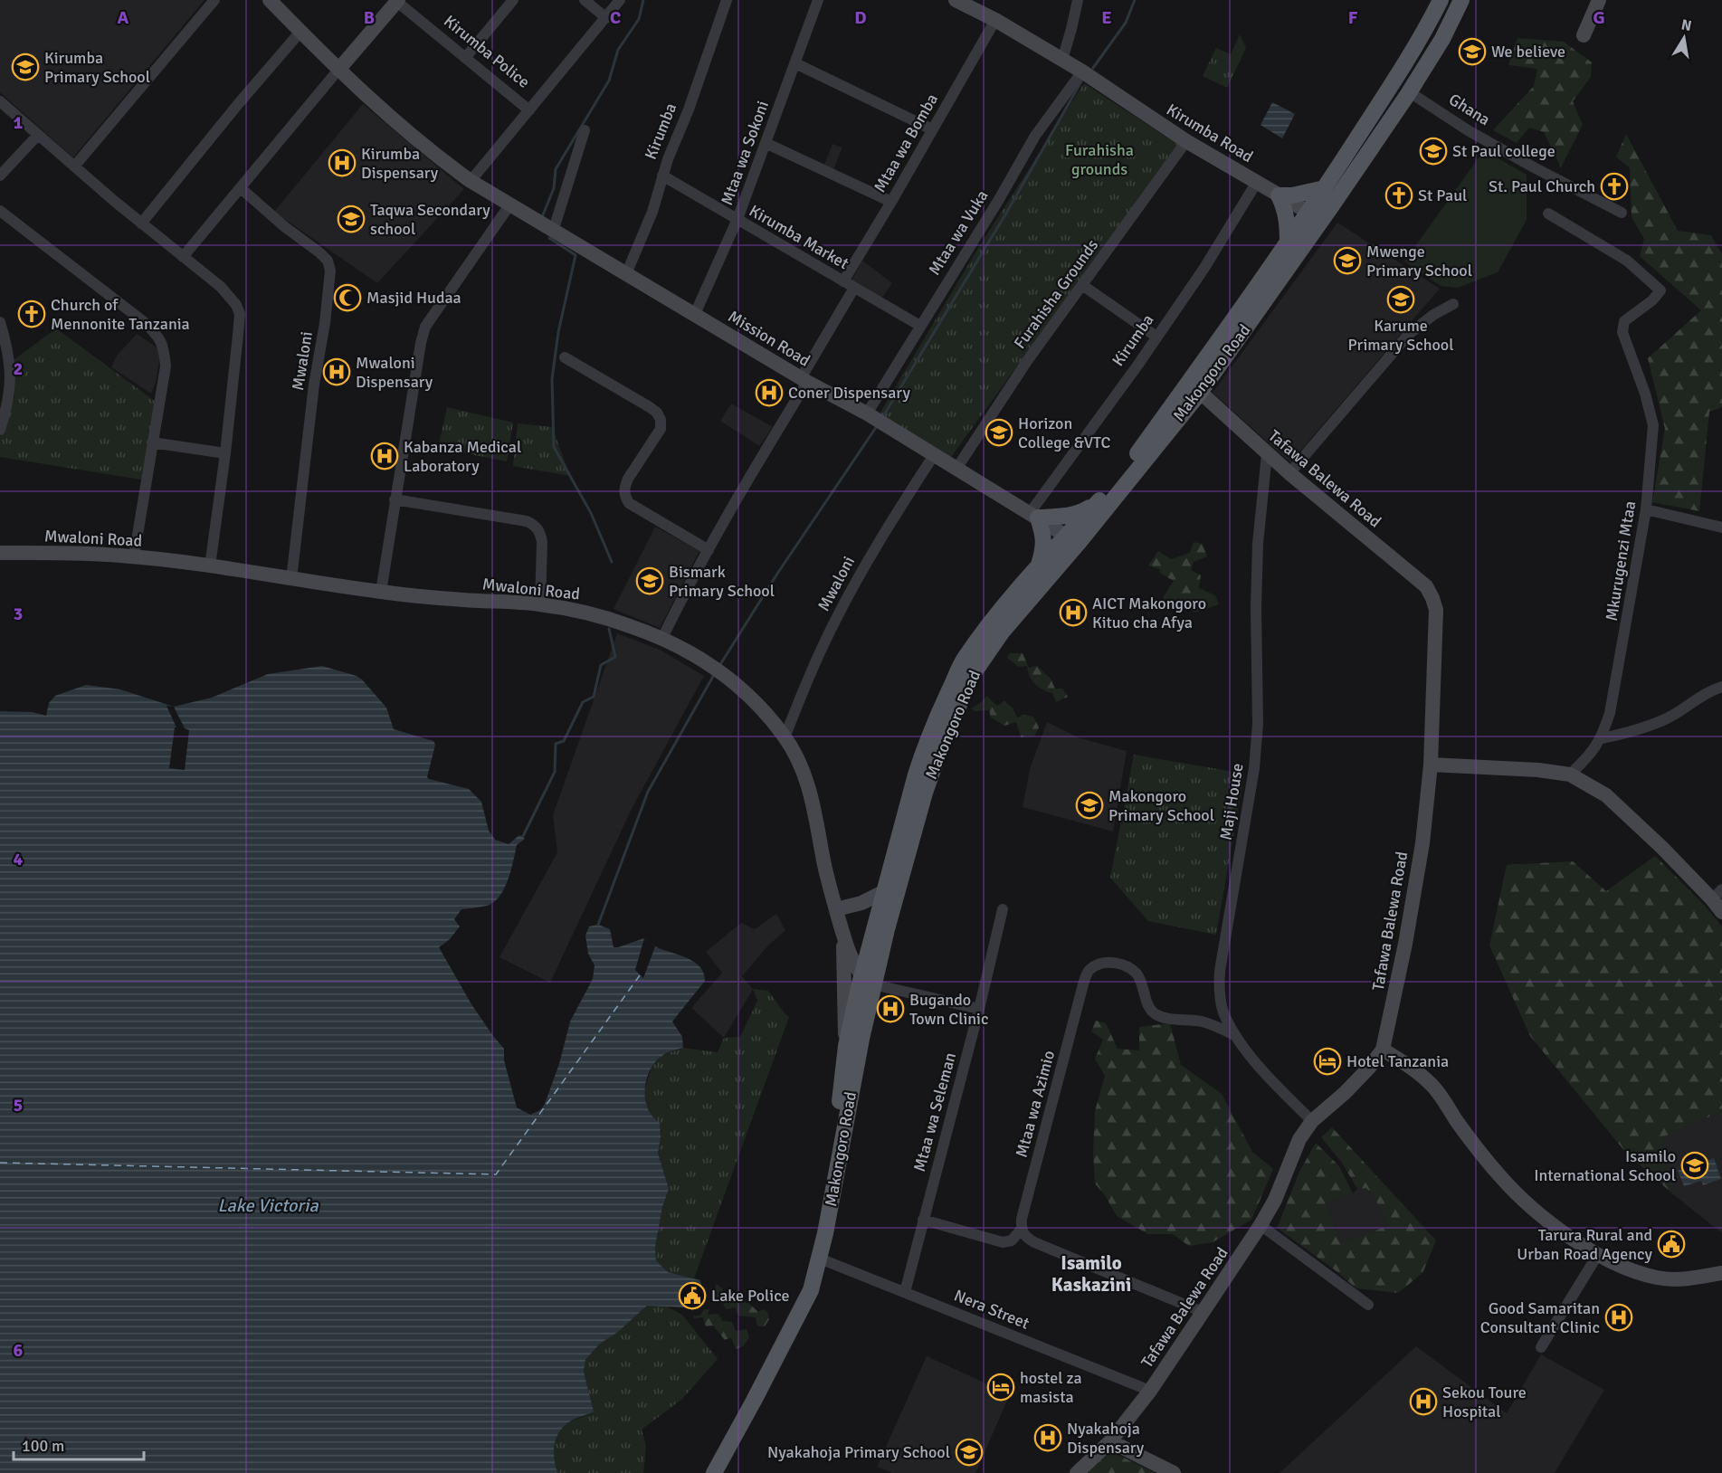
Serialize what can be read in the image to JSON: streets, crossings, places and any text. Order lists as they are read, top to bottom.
{
  "streets": {
    "main road": ["Makongoro Road"],
    "street": [
      "Kirumba Police",
      "Ghana",
      "Kirumba",
      "Kirumba Road",
      "Mtaa wa Bomba",
      "Mtaa wa Sokoni",
      "Mtaa wa Vuka",
      "Kirumba Market",
      "Furahisha Grounds",
      "Mission Road",
      "Mwaloni",
      "Tafawa Balewa Road",
      "Mwaloni Road",
      "Mkurugenzi Mtaa",
      "Maji House",
      "Mtaa wa Azimio",
      "Mtaa wa Seleman",
      "Nera Street"
    ]
  },
  "crossings": [
    ["Kirumba", "Kirumba Road"],
    ["Kirumba", "Kirumba Market"],
    ["Kirumba", "Mission Road"],
    ["Kirumba Road", "Mtaa wa Bomba"],
    ["Kirumba Road", "Mtaa wa Vuka"],
    ["Kirumba Road", "Furahisha Grounds"],
    ["Kirumba Road", "Makongoro Road"],
    ["Mtaa wa Bomba", "Kirumba Market"],
    ["Mtaa wa Sokoni", "Kirumba Market"],
    ["Mtaa wa Sokoni", "Mission Road"],
    ["Mtaa wa Vuka", "Kirumba Market"],
    ["Mtaa wa Vuka", "Mission Road"],
    ["Furahisha Grounds", "Mission Road"],
    ["Mission Road", "Mwaloni"],
    ["Mission Road", "Makongoro Road"],
    ["Mwaloni", "Mwaloni Road"],
    ["Makongoro Road", "Tafawa Balewa Road"],
    ["Makongoro Road", "Mwaloni Road"],
    ["Makongoro Road", "Nera Street"],
    ["Tafawa Balewa Road", "Maji House"],
    ["Tafawa Balewa Road", "Nera Street"],
    ["Maji House", "Mtaa wa Azimio"],
    ["Mtaa wa Seleman", "Nera Street"]
  ],
  "districts": ["Isamilo Kaskazini"],
  "water": ["Lake Victoria"],
  "parks": ["Furahisha grounds"],
  "places": {
    "school or university": [
      "We believe",
      "Kirumba Primary School",
      "St Paul college",
      "Taqwa Secondary school",
      "Mwenge Primary School",
      "Karume Primary School",
      "Horizon College &VTC",
      "Bismark Primary School",
      "Makongoro Primary School",
      "Isamilo International School",
      "Nyakahoja Primary School"
    ],
    "hospital": [
      "Kirumba Dispensary",
      "Mwaloni Dispensary",
      "Coner Dispensary",
      "Kabanza Medical Laboratory",
      "AICT Makongoro Kituo cha Afya",
      "Bugando Town Clinic",
      "Good Samaritan Consultant Clinic",
      "Sekou Toure Hospital",
      "Nyakahoja Dispensary"
    ],
    "church": ["St. Paul Church", "St Paul", "Church of Mennonite Tanzania"],
    "mosque": ["Masjid Hudaa"],
    "hotel": ["Hotel Tanzania", "hostel za masista"],
    "public building": ["Tarura Rural and Urban Road Agency", "Lake Police"]
  },
  "scale_bar": "100 m",
  "north": "top",
  "grid": {
    "columns": [
      "A",
      "B",
      "C",
      "D",
      "E",
      "F",
      "G"
    ],
    "rows": [
      "1",
      "2",
      "3",
      "4",
      "5",
      "6"
    ]
  }
}
